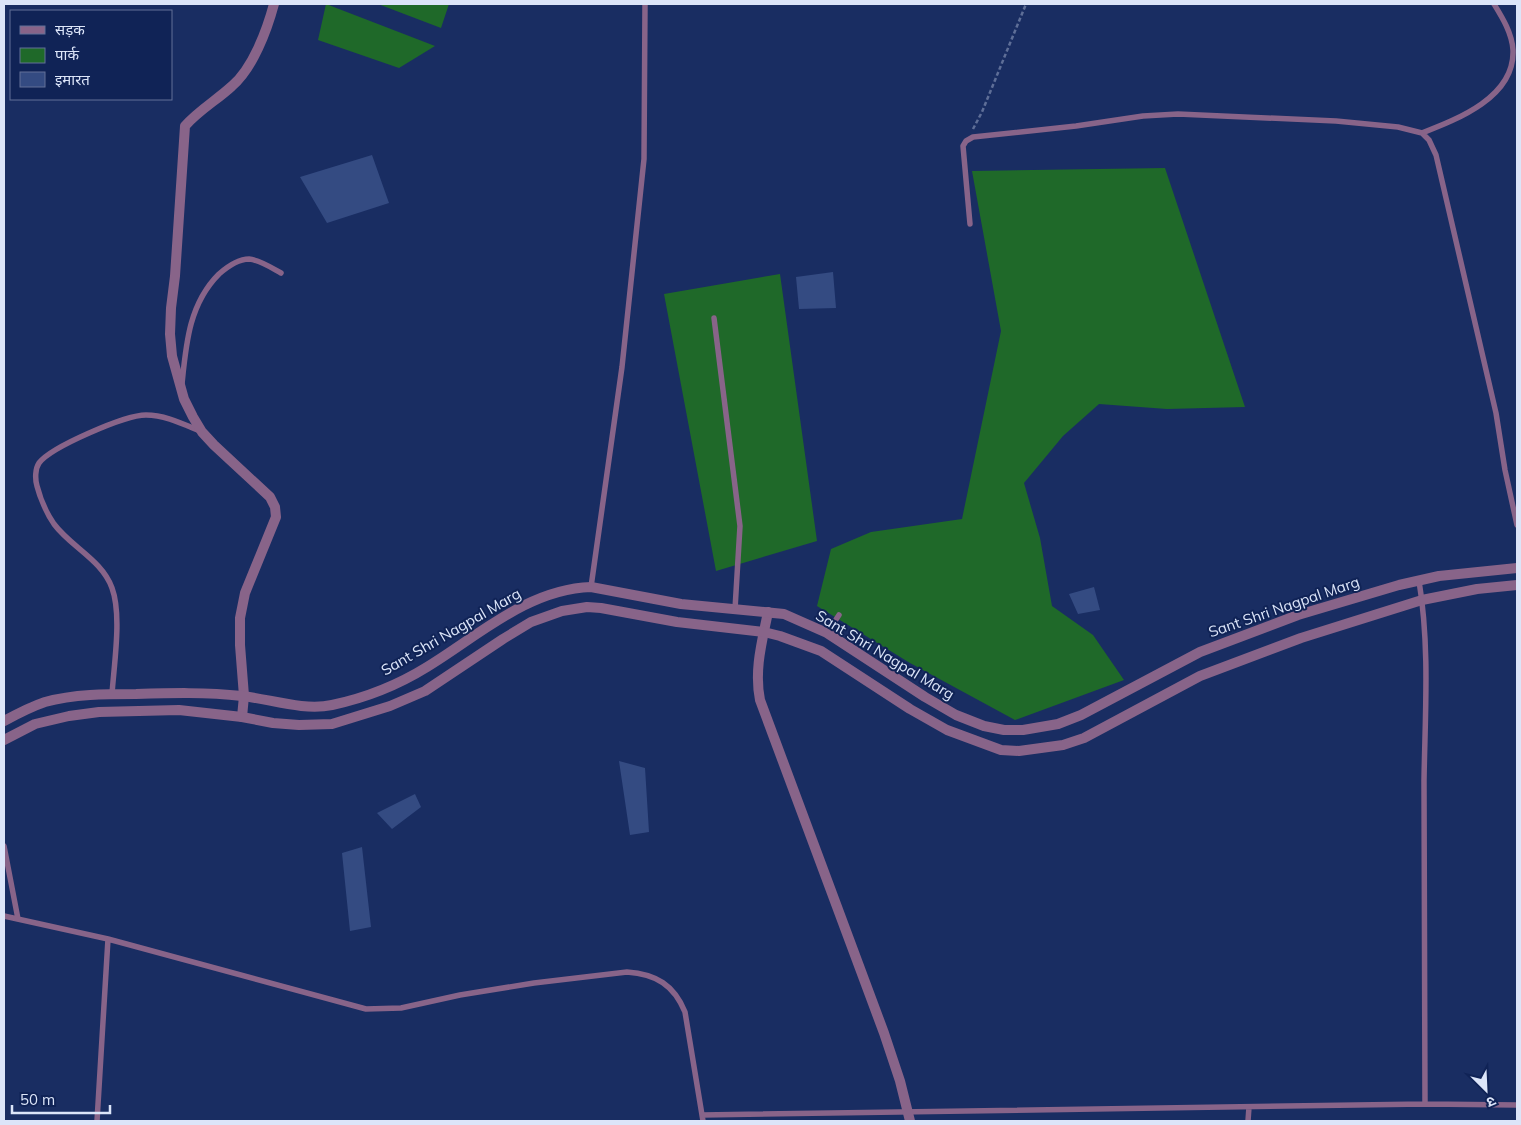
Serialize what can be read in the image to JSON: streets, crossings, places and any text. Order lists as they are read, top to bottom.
{
  "streets": {
    "street": ["Sant Shri Nagpal Marg"]
  },
  "legend": ["सड़क", "पार्क", "इमारत"],
  "scale_bar": "50 m",
  "north": "bottom right"
}
